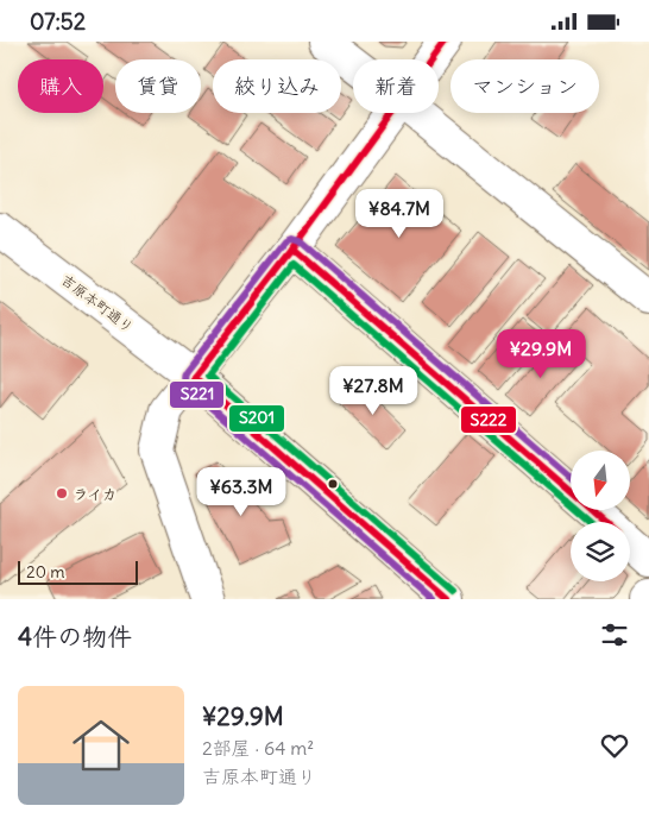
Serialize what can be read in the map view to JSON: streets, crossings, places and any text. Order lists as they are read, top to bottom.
{
  "streets": {
    "street": ["吉原本町通り"]
  },
  "places": ["ライカ"],
  "lines": ["transit line S222", "transit line S221", "transit line S201"],
  "scale_bar": "20 m",
  "north": "bottom",
  "page": {
    "status": "07:52",
    "chip": [
      "購入",
      "賃貸",
      "絞り込み",
      "新着",
      "マンション"
    ],
    "price": [
      "¥84.7M",
      "¥29.9M",
      "¥27.8M",
      "¥63.3M"
    ],
    "scale": "20 m",
    "heading": "4件の物件",
    "list": [
      {
        "name": "¥29.9M",
        "note": "2部屋 · 64 m² · 吉原本町通り"
      }
    ]
  }
}
